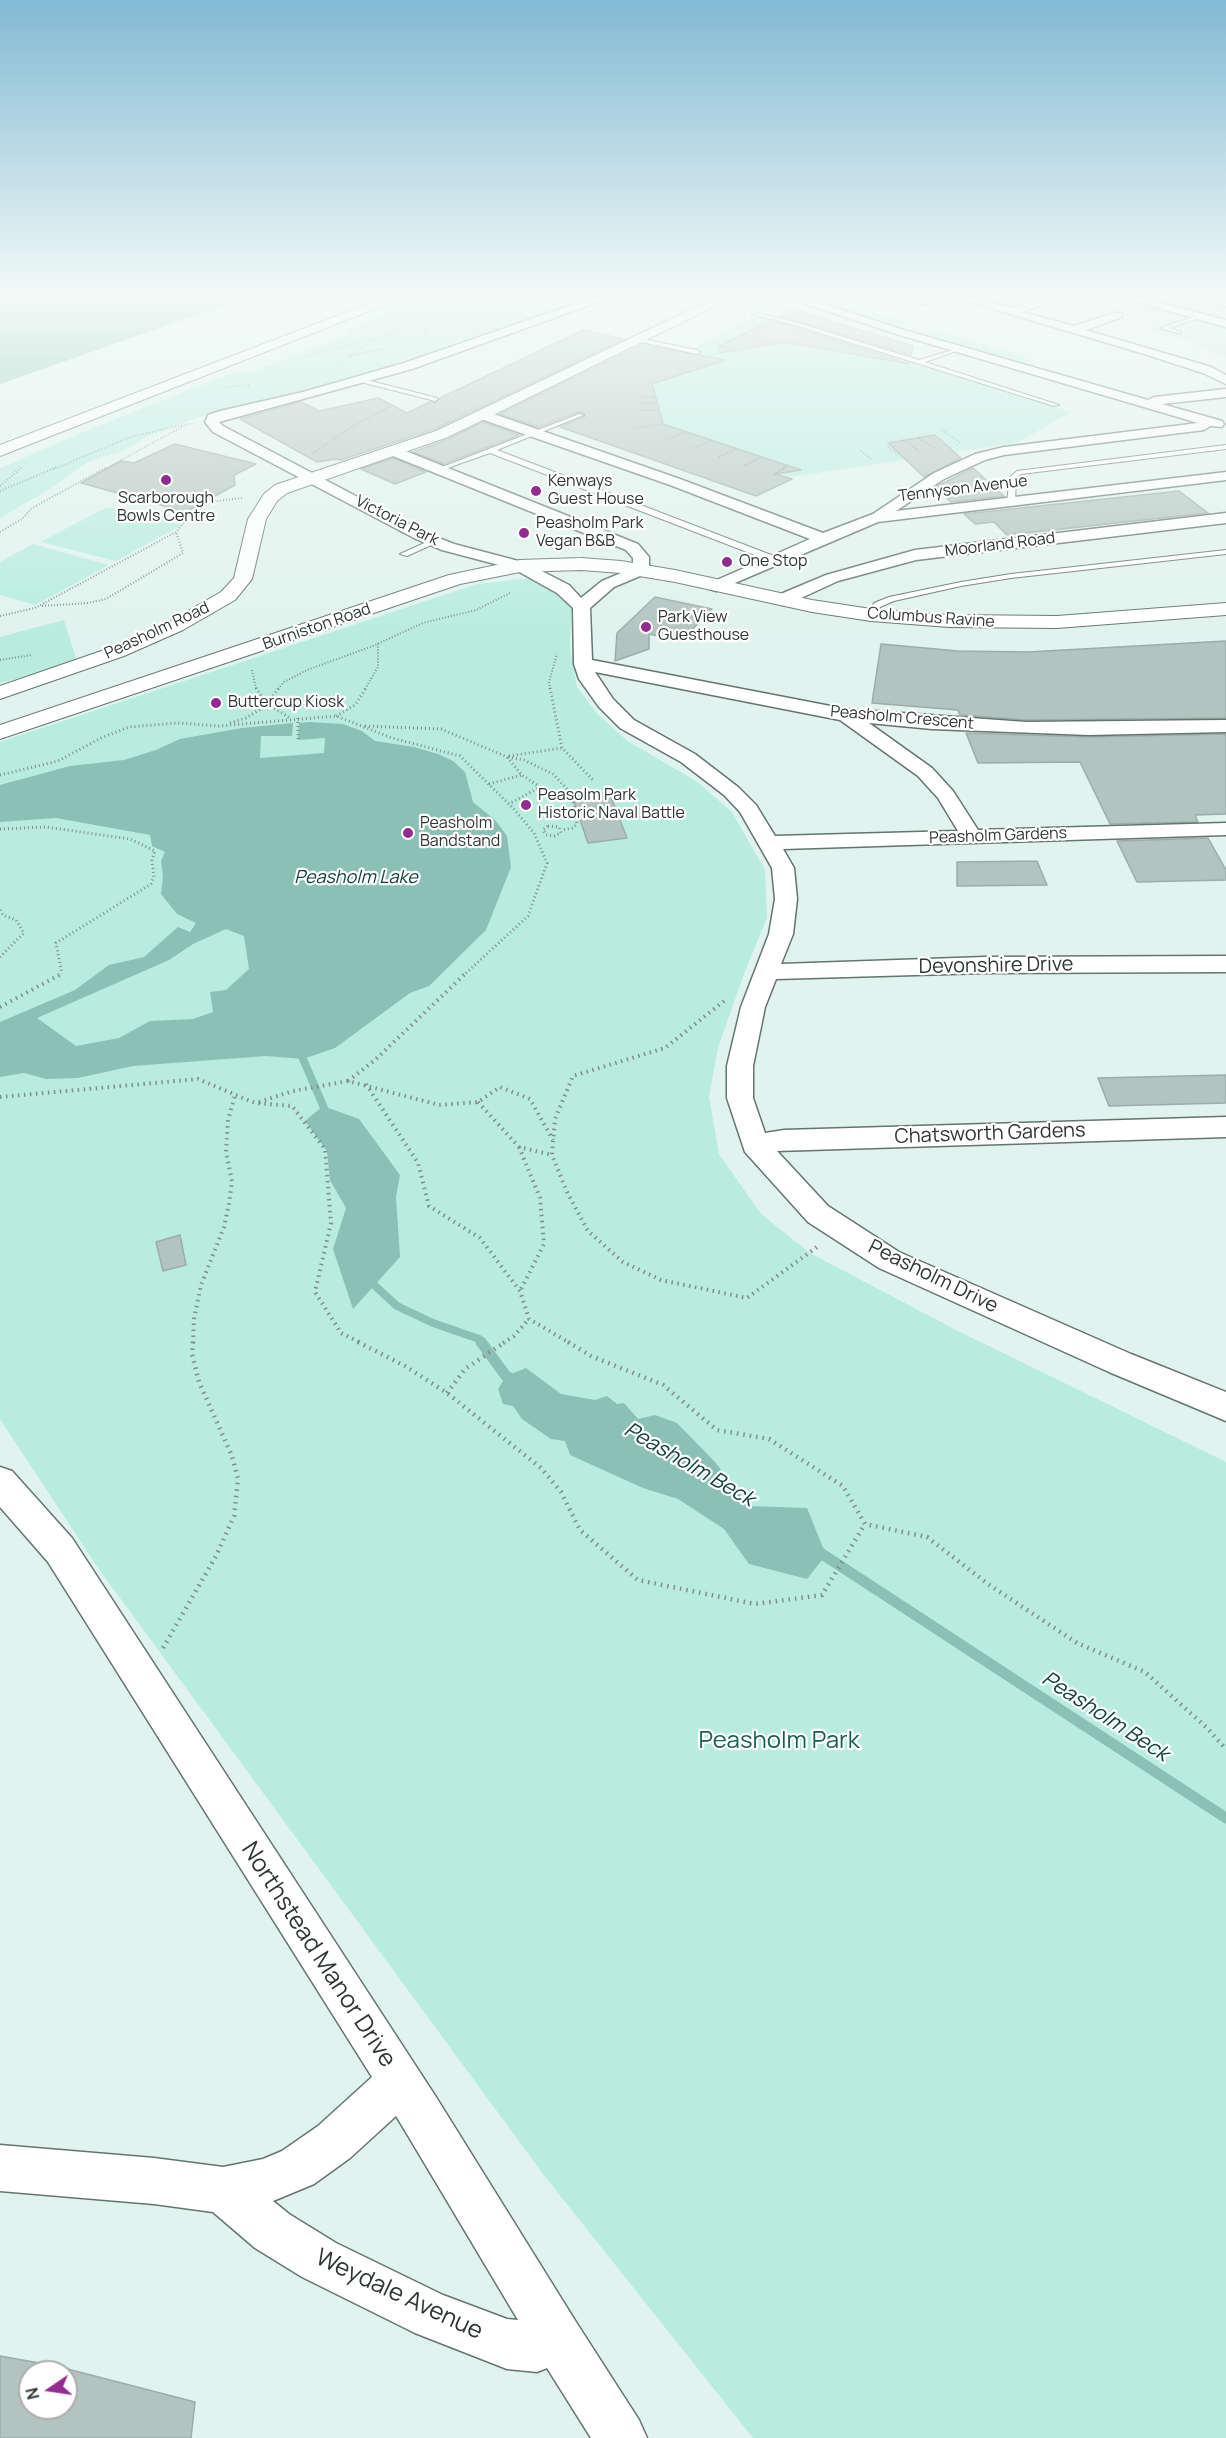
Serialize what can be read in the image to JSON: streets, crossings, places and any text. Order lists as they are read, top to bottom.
{
  "streets": {
    "main road": ["Columbus Ravine", "Burniston Road", "Peasholm Road"],
    "street": [
      "Tennyson Avenue",
      "Victoria Park",
      "Moorland Road",
      "Peasholm Crescent",
      "Peasholm Gardens",
      "Devonshire Drive",
      "Chatsworth Gardens",
      "Peasholm Drive",
      "Northstead Manor Drive",
      "Weydale Avenue"
    ]
  },
  "crossings": [
    ["Tennyson Avenue", "Columbus Ravine"],
    ["Victoria Park", "Burniston Road"],
    ["Moorland Road", "Columbus Ravine"],
    ["Columbus Ravine", "Burniston Road"],
    ["Peasholm Crescent", "Peasholm Drive"],
    ["Peasholm Gardens", "Peasholm Drive"],
    ["Devonshire Drive", "Peasholm Drive"],
    ["Chatsworth Gardens", "Peasholm Drive"],
    ["Northstead Manor Drive", "Weydale Avenue"]
  ],
  "water": ["Peasholm Lake", "Peasholm Beck"],
  "parks": ["Peasholm Park"],
  "places": [
    "Scarborough Bowls Centre",
    "Kenways Guest House",
    "Peasholm Park Vegan B&B",
    "One Stop",
    "Park View Guesthouse",
    "Buttercup Kiosk",
    "Peasolm Park Historic Naval Battle",
    "Peasholm Bandstand"
  ],
  "north": "left"
}
